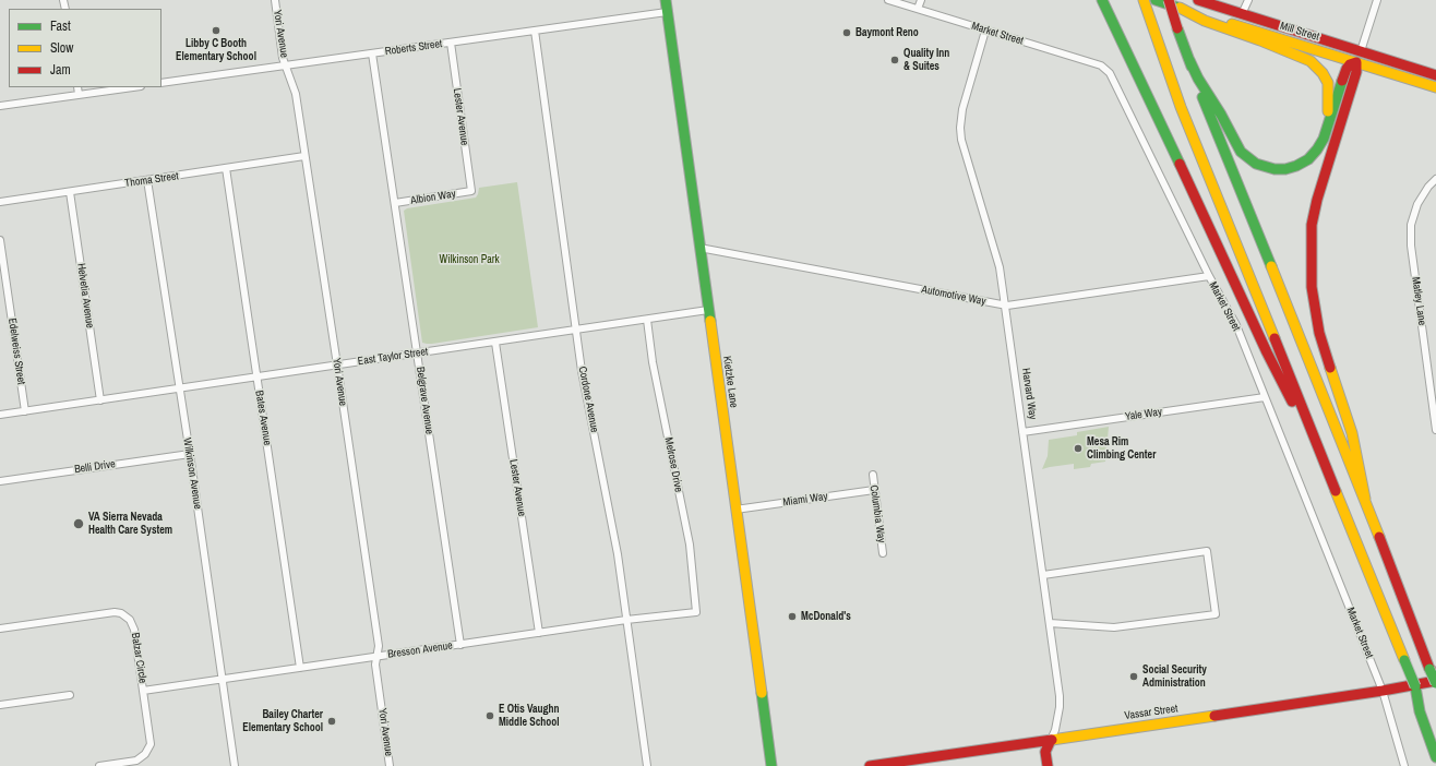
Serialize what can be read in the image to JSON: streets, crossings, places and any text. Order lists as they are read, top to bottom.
{
  "streets": {
    "main road": [
      "Mill Street",
      "Kietzke Lane",
      "Harvard Way",
      "Vassar Street"
    ],
    "street": [
      "Yori Avenue",
      "Market Street",
      "Roberts Street",
      "Lester Avenue",
      "Thoma Street",
      "Albion Way",
      "Helvetia Avenue",
      "Automotive Way",
      "Matley Lane",
      "Edelweiss Street",
      "East Taylor Street",
      "Cordone Avenue",
      "Belgrave Avenue",
      "Yale Way",
      "Bates Avenue",
      "Melrose Drive",
      "Belli Drive",
      "Wilkinson Avenue",
      "Miami Way",
      "Columbia Way",
      "Bresson Avenue",
      "Balzar Circle"
    ]
  },
  "crossings": [
    ["Yori Avenue", "Roberts Street"],
    ["Yori Avenue", "Thoma Street"],
    ["Yori Avenue", "East Taylor Street"],
    ["Yori Avenue", "Bresson Avenue"],
    ["Market Street", "Automotive Way"],
    ["Market Street", "Harvard Way"],
    ["Market Street", "Yale Way"],
    ["Market Street", "Vassar Street"],
    ["Roberts Street", "Lester Avenue"],
    ["Roberts Street", "Kietzke Lane"],
    ["Roberts Street", "Cordone Avenue"],
    ["Roberts Street", "Belgrave Avenue"],
    ["Lester Avenue", "Albion Way"],
    ["Lester Avenue", "East Taylor Street"],
    ["Lester Avenue", "Bresson Avenue"],
    ["Thoma Street", "Helvetia Avenue"],
    ["Thoma Street", "Bates Avenue"],
    ["Thoma Street", "Wilkinson Avenue"],
    ["Albion Way", "Belgrave Avenue"],
    ["Helvetia Avenue", "East Taylor Street"],
    ["Automotive Way", "Kietzke Lane"],
    ["Automotive Way", "Harvard Way"],
    ["Edelweiss Street", "East Taylor Street"],
    ["East Taylor Street", "Kietzke Lane"],
    ["East Taylor Street", "Cordone Avenue"],
    ["East Taylor Street", "Belgrave Avenue"],
    ["East Taylor Street", "Bates Avenue"],
    ["East Taylor Street", "Melrose Drive"],
    ["East Taylor Street", "Wilkinson Avenue"],
    ["Kietzke Lane", "Miami Way"],
    ["Harvard Way", "Yale Way"],
    ["Harvard Way", "Vassar Street"],
    ["Cordone Avenue", "Bresson Avenue"],
    ["Belgrave Avenue", "Bresson Avenue"],
    ["Bates Avenue", "Bresson Avenue"],
    ["Melrose Drive", "Bresson Avenue"],
    ["Belli Drive", "Wilkinson Avenue"],
    ["Wilkinson Avenue", "Bresson Avenue"],
    ["Miami Way", "Columbia Way"],
    ["Bresson Avenue", "Balzar Circle"]
  ],
  "parks": ["Wilkinson Park"],
  "places": [
    "Libby C Booth Elementary School",
    "Baymont Reno",
    "Quality Inn & Suites",
    "Mesa Rim Climbing Center",
    "VA Sierra Nevada Health Care System",
    "McDonald's",
    "Social Security Administration",
    "E Otis Vaughn Middle School",
    "Bailey Charter Elementary School"
  ],
  "legend": ["Fast", "Slow", "Jam"]
}
